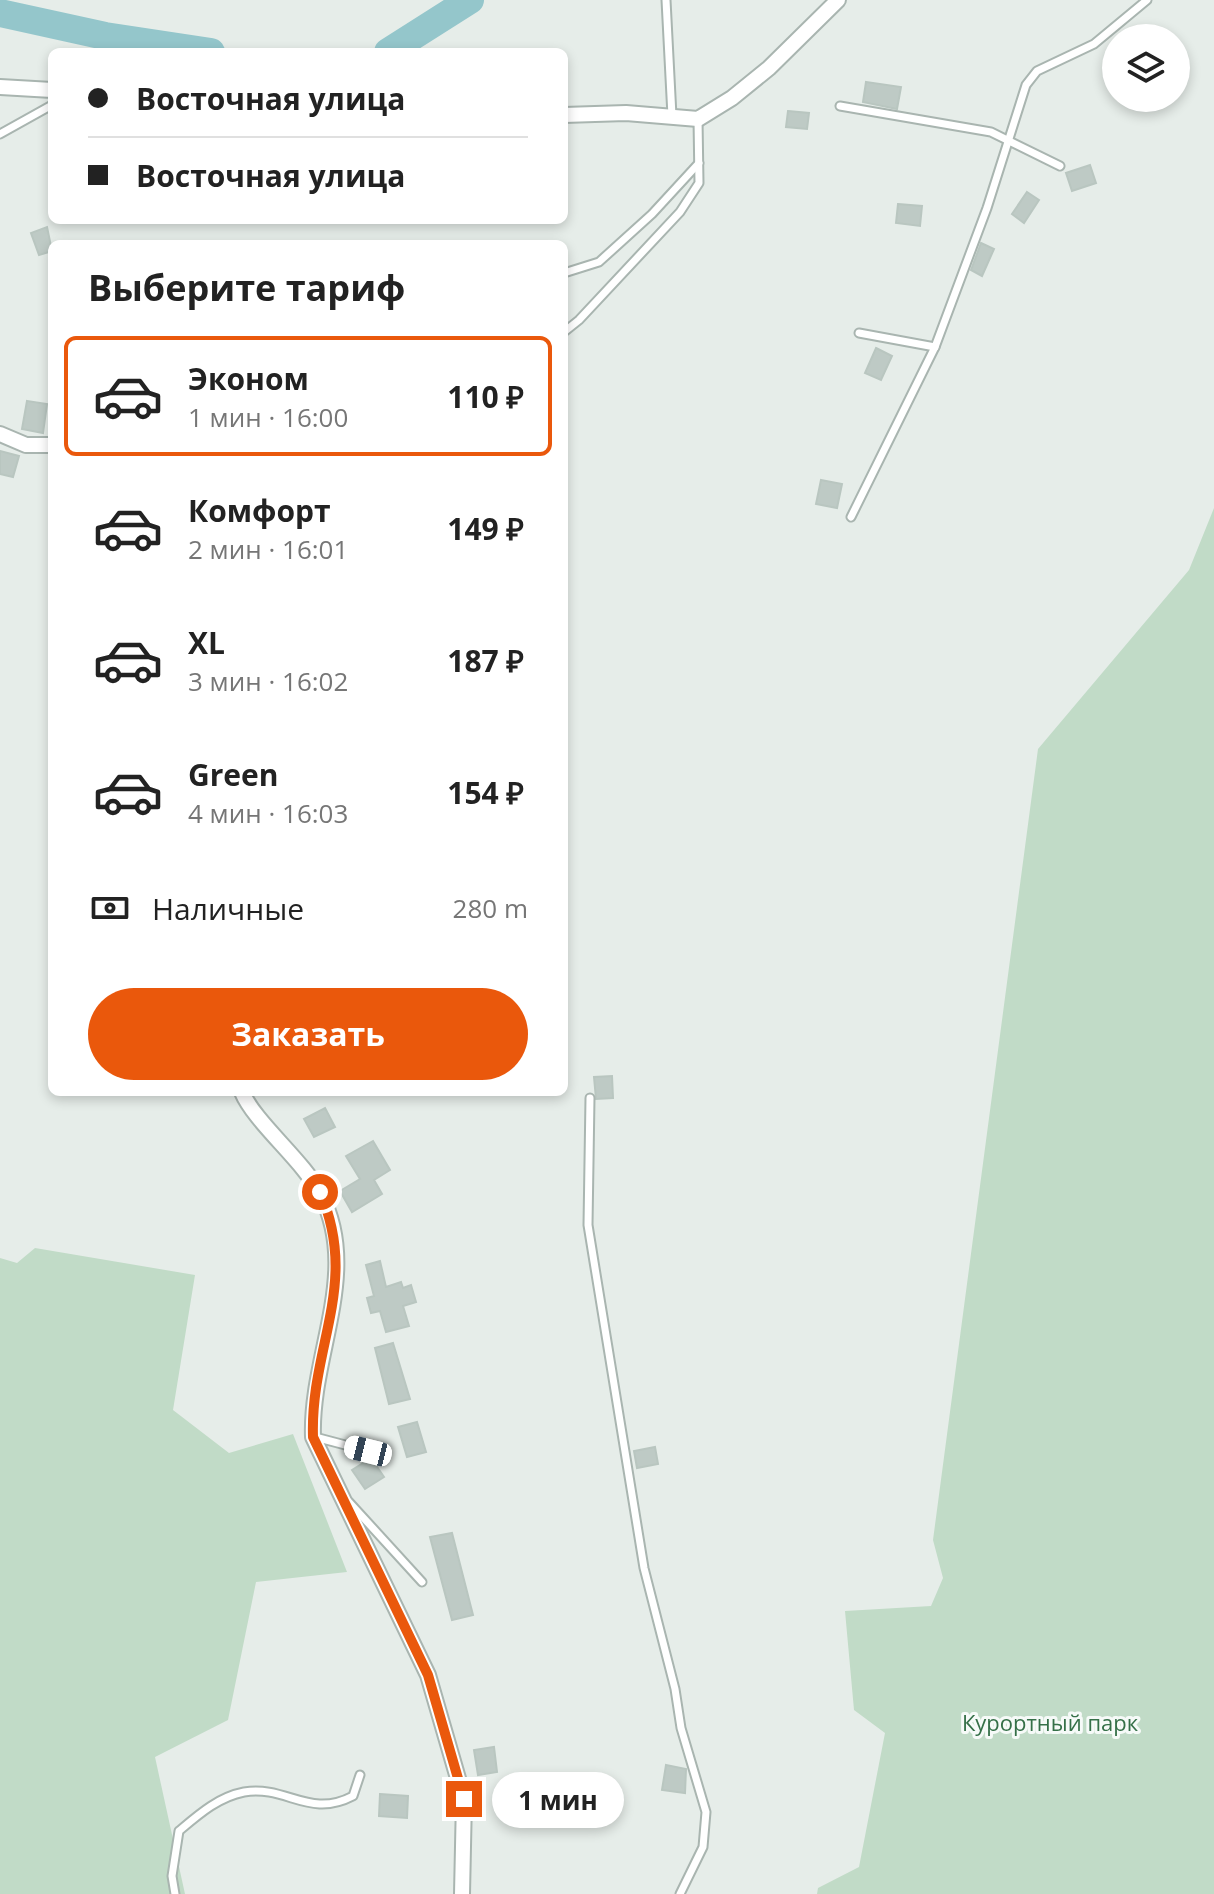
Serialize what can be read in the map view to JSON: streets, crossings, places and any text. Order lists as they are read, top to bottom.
{
  "parks": ["Курортный парк"],
  "page": {
    "banner": ["Восточная улица", "Восточная улица"],
    "heading": "Выберите тариф",
    "list": [
      {
        "name": "Эконом",
        "note": "1 мин · 16:00",
        "value": "110 ₽"
      },
      {
        "name": "Комфорт",
        "note": "2 мин · 16:01",
        "value": "149 ₽"
      },
      {
        "name": "XL",
        "note": "3 мин · 16:02",
        "value": "187 ₽"
      },
      {
        "name": "Green",
        "note": "4 мин · 16:03",
        "value": "154 ₽"
      }
    ],
    "pay": ["Наличные", "280 m"],
    "buttons": "Заказать",
    "bubble": "1 мин"
  }
}
